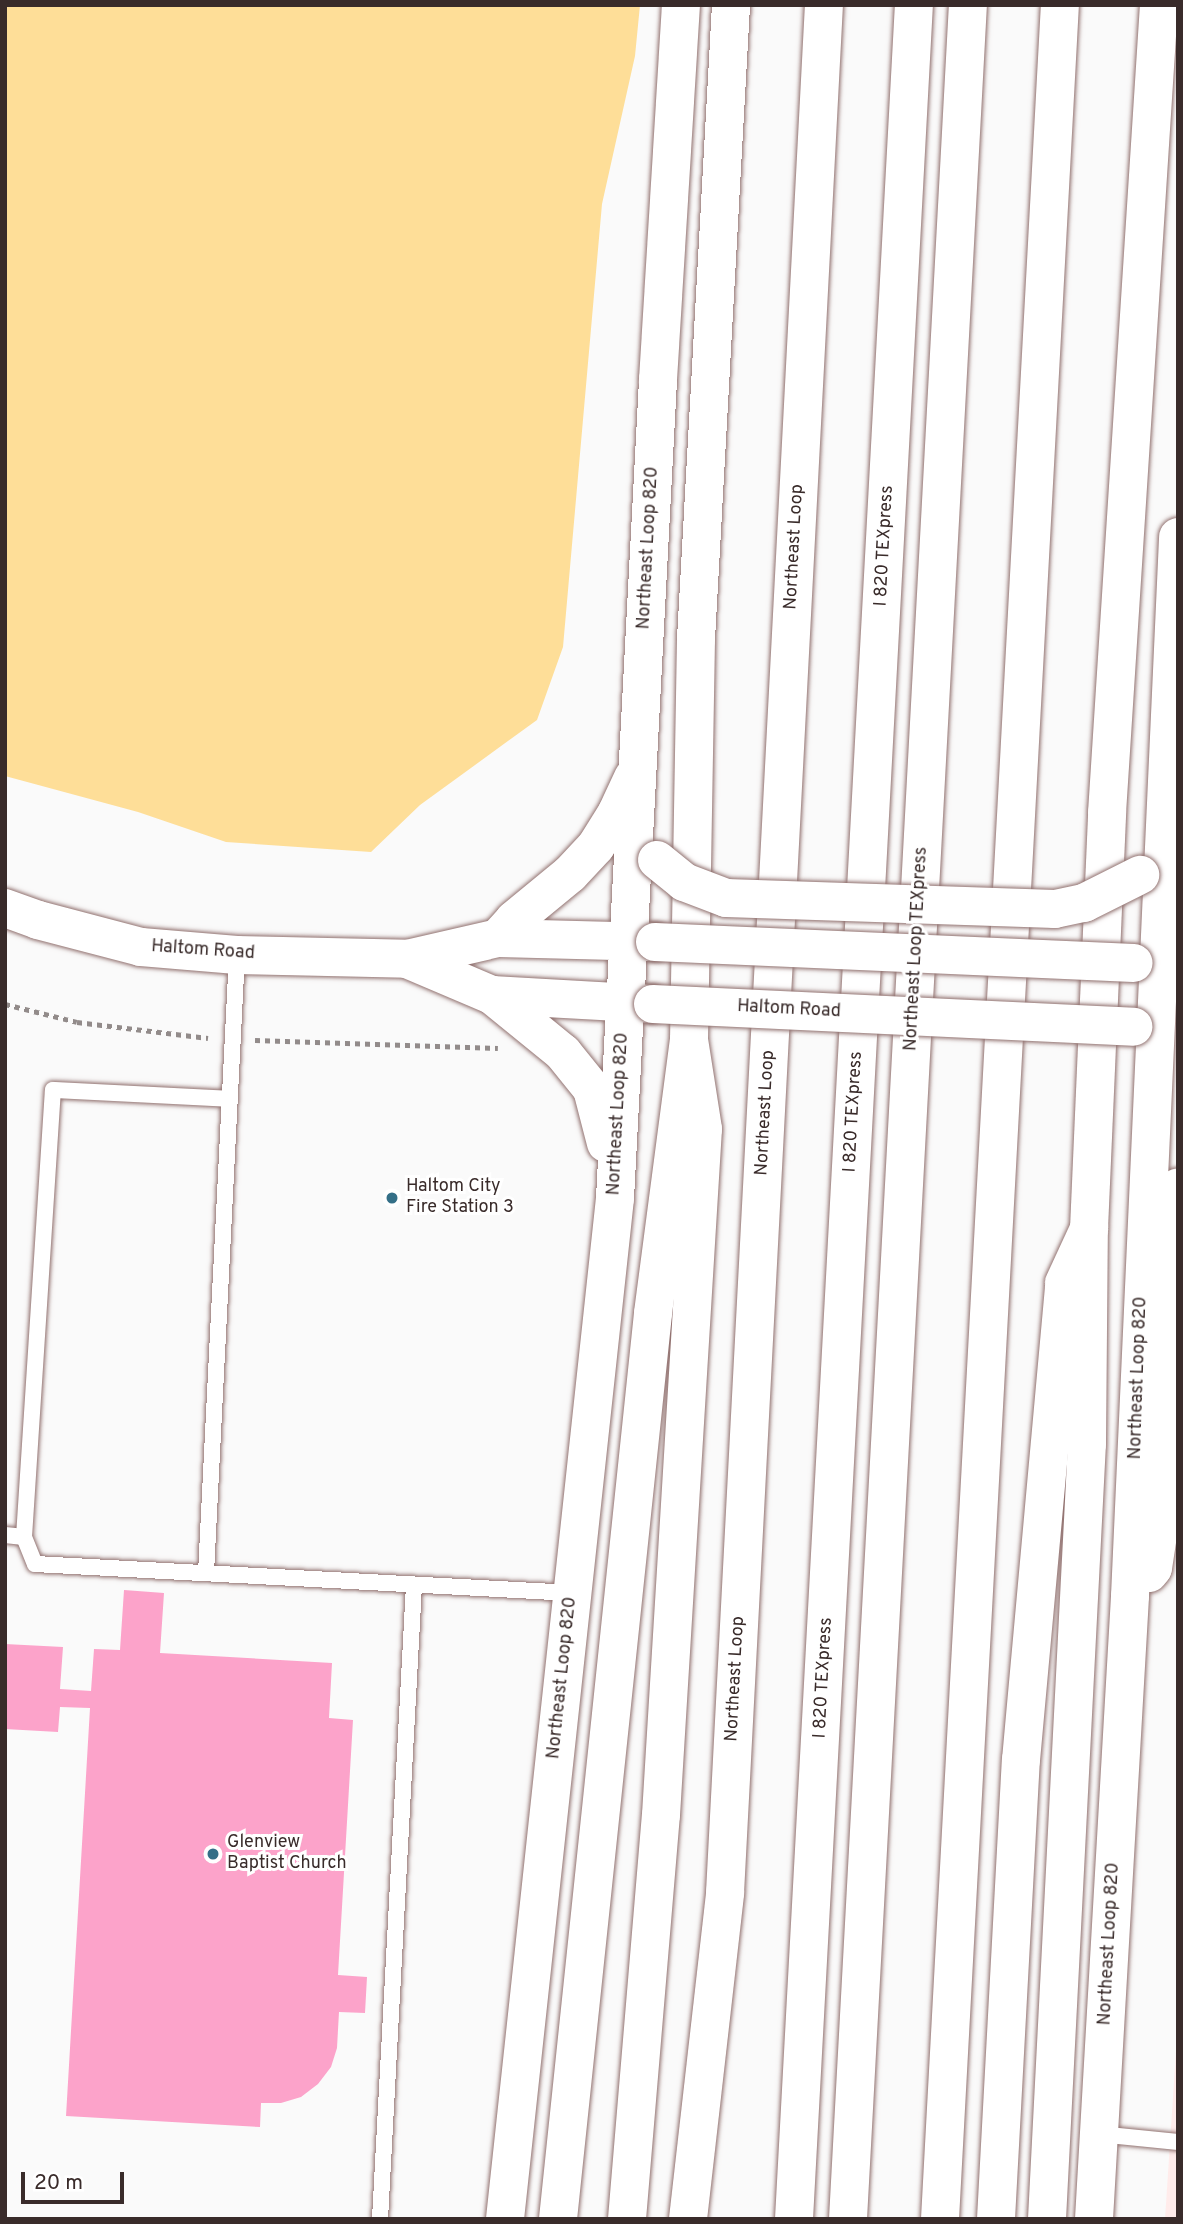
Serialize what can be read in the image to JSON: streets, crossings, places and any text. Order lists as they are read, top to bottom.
{
  "streets": {
    "main road": [
      "I 820 TEXpress",
      "Northeast Loop",
      "Northeast Loop 820",
      "Northeast Loop TEXpress",
      "Haltom Road"
    ]
  },
  "crossings": [
    ["Northeast Loop 820", "Haltom Road"]
  ],
  "places": ["Haltom City Fire Station 3", "Glenview Baptist Church"],
  "scale_bar": "20 m"
}
